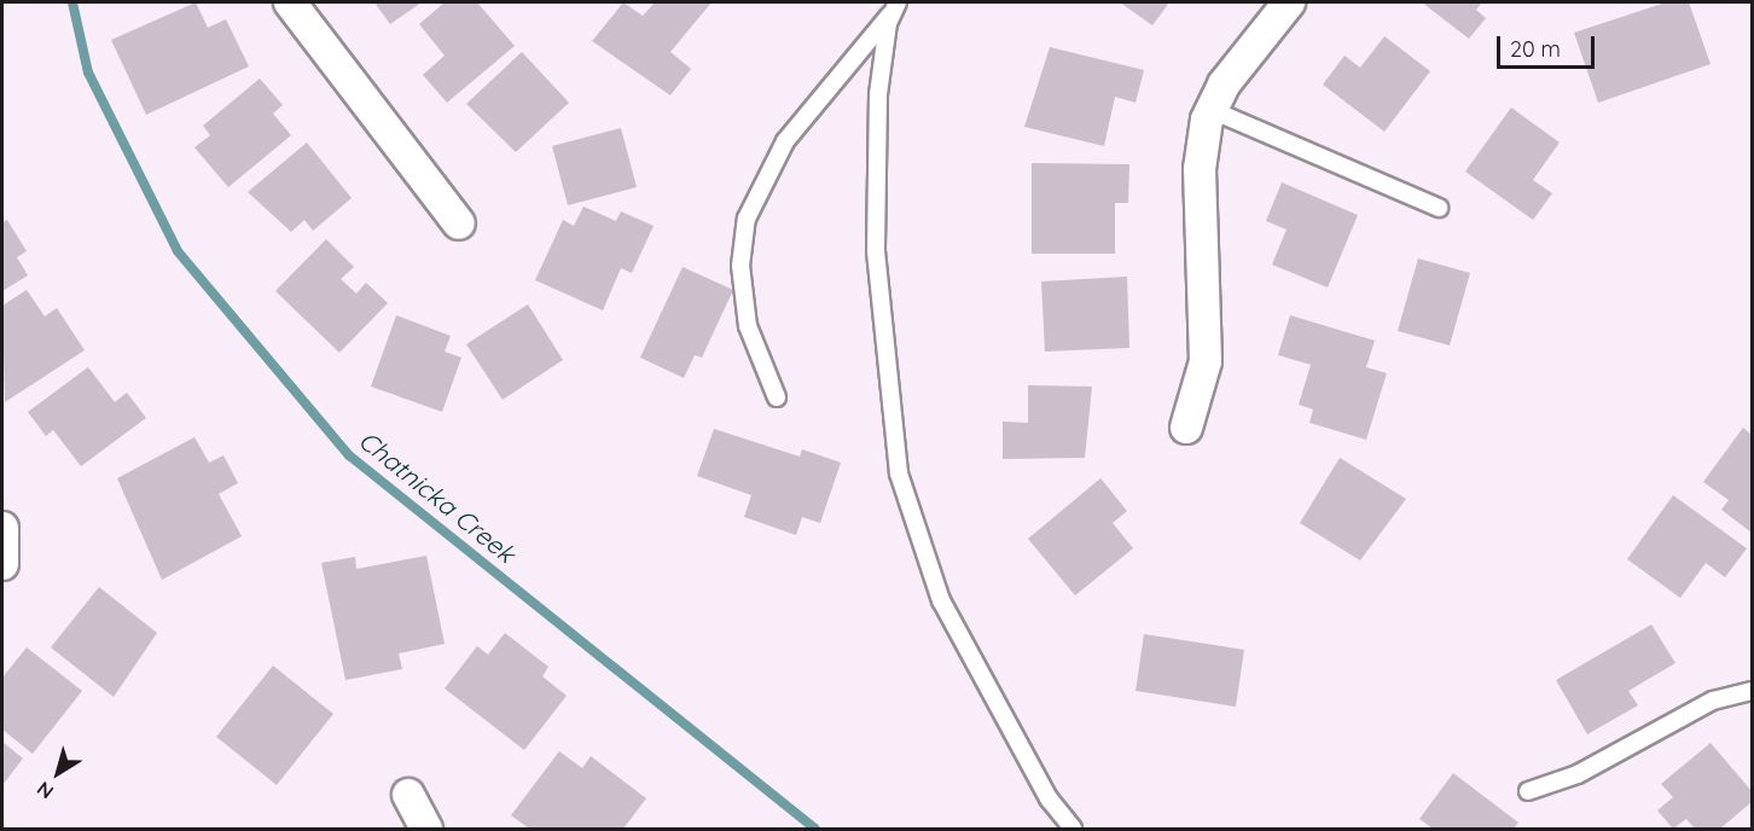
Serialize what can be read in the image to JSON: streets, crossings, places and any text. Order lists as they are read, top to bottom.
{
  "water": ["Chatnicka Creek"],
  "scale_bar": "20 m",
  "north": "bottom left"
}
